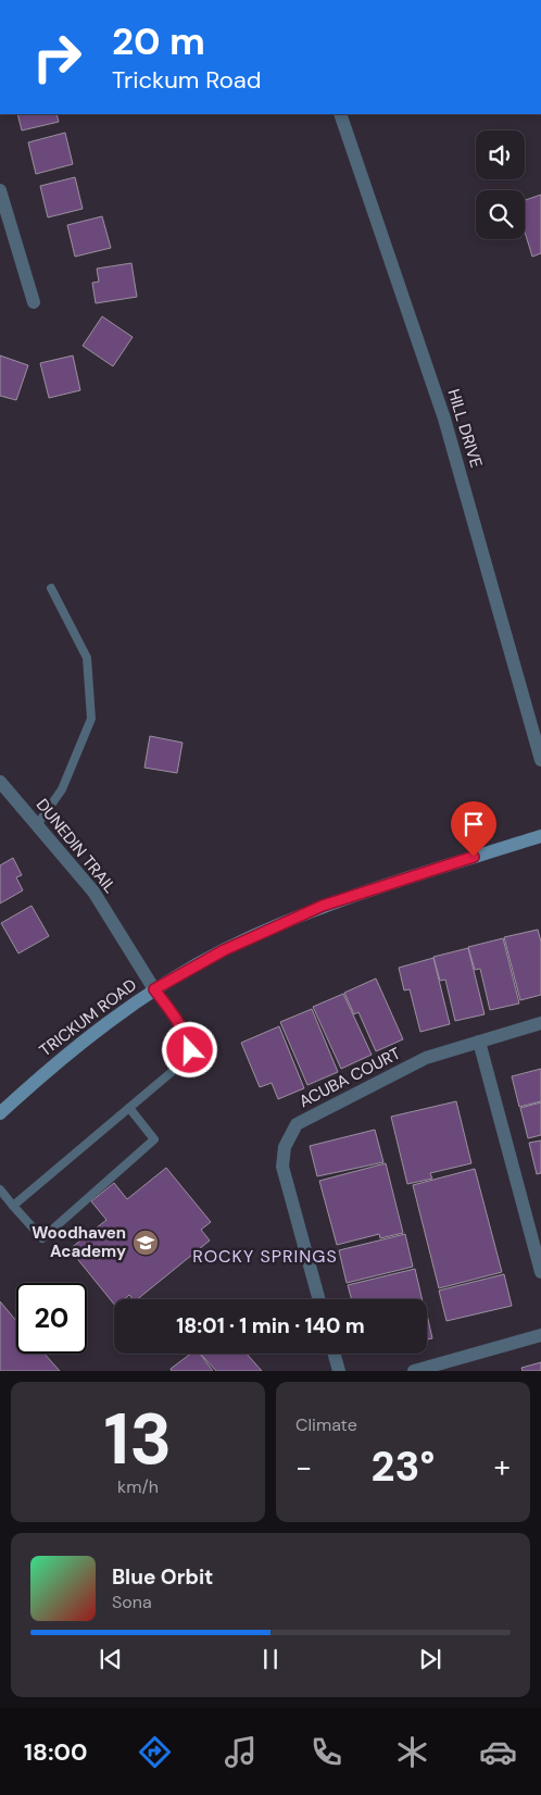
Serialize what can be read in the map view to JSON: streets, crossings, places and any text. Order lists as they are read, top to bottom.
{
  "streets": {
    "street": [
      "HILL DRIVE",
      "DUNEDIN TRAIL",
      "TRICKUM ROAD",
      "ACUBA COURT"
    ]
  },
  "crossings": [
    ["DUNEDIN TRAIL", "TRICKUM ROAD"]
  ],
  "districts": ["ROCKY SPRINGS"],
  "places": {
    "school or university": ["Woodhaven Academy"]
  },
  "page": {
    "turn": ["20 m", "Trickum Road"],
    "limit": "20",
    "trip": "18:01 · 1 min · 140 m",
    "tile": [
      ["13", "km/h"],
      "Climate"
    ],
    "heat": ["−", "23°", "+"],
    "song": ["Blue Orbit", "Sona"],
    "tabs": "18:00"
  }
}
